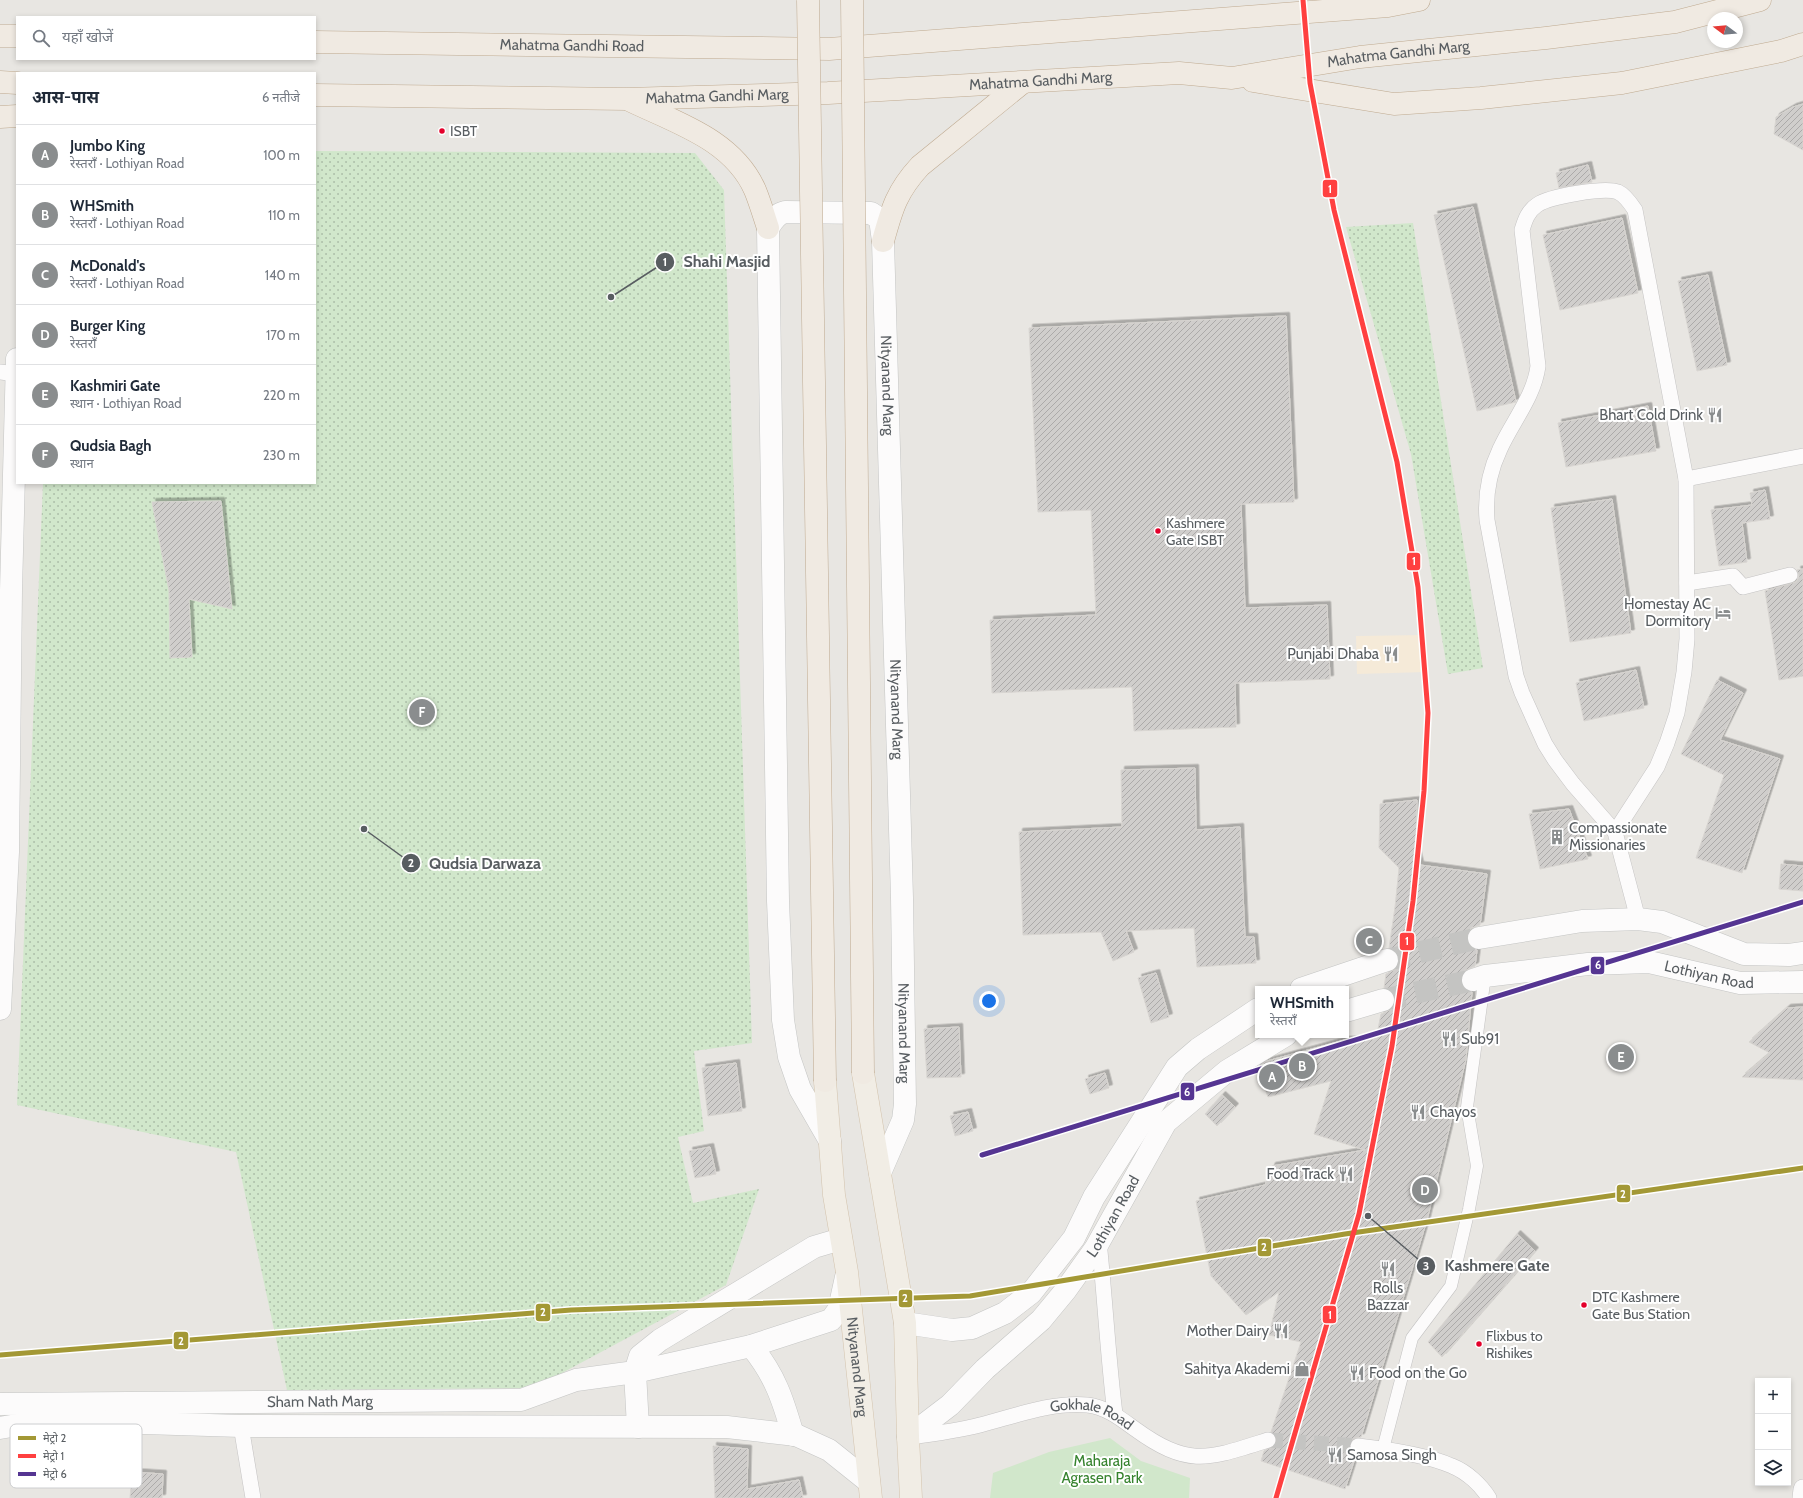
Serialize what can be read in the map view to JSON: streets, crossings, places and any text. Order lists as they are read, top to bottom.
{
  "streets": {
    "highway": ["Mahatma Gandhi Road", "Mahatma Gandhi Marg"],
    "main road": ["Nityanand Marg", "Lothiyan Road", "Sham Nath Marg"],
    "street": ["Gokhale Road"]
  },
  "crossings": [
    ["Nityanand Marg", "Sham Nath Marg"],
    ["Lothiyan Road", "Gokhale Road"]
  ],
  "parks": ["Maharaja Agrasen Park"],
  "places": {
    "other": [
      "ISBT",
      "Shahi Masjid",
      "Kashmere Gate ISBT",
      "Qudsia Darwaza",
      "Kashmere Gate",
      "DTC Kashmere Gate Bus Station",
      "Flixbus to Rishikes"
    ],
    "restaurant": [
      "Bhart Cold Drink",
      "Punjabi Dhaba",
      "Sub91",
      "Chayos",
      "Food Track",
      "Rolls Bazzar",
      "Mother Dairy",
      "Food on the Go",
      "Samosa Singh"
    ],
    "hotel": ["Homestay AC Dormitory"],
    "building": ["Compassionate Missionaries"],
    "shop": ["Sahitya Akademi"]
  },
  "lines": ["metro line 1", "metro line 6", "metro line 2"],
  "legend": ["मेट्रो 2", "मेट्रो 1", "मेट्रो 6"],
  "north": "left",
  "page": {
    "search": "यहाँ खोजें",
    "heading": ["आस-पास", "6 नतीजे"],
    "list": [
      {
        "mark": "A",
        "name": "Jumbo King",
        "note": "रेस्तराँ · Lothiyan Road",
        "value": "100 m"
      },
      {
        "mark": "B",
        "name": "WHSmith",
        "note": "रेस्तराँ · Lothiyan Road",
        "value": "110 m"
      },
      {
        "mark": "C",
        "name": "McDonald's",
        "note": "रेस्तराँ · Lothiyan Road",
        "value": "140 m"
      },
      {
        "mark": "D",
        "name": "Burger King",
        "note": "रेस्तराँ",
        "value": "170 m"
      },
      {
        "mark": "E",
        "name": "Kashmiri Gate",
        "note": "स्थान · Lothiyan Road",
        "value": "220 m"
      },
      {
        "mark": "F",
        "name": "Qudsia Bagh",
        "note": "स्थान",
        "value": "230 m"
      }
    ],
    "pins": [
      "F",
      "C",
      "E",
      "B",
      "A",
      "D"
    ],
    "popup": ["WHSmith", "रेस्तराँ"],
    "map_buttons": ["+", "−"]
  }
}
